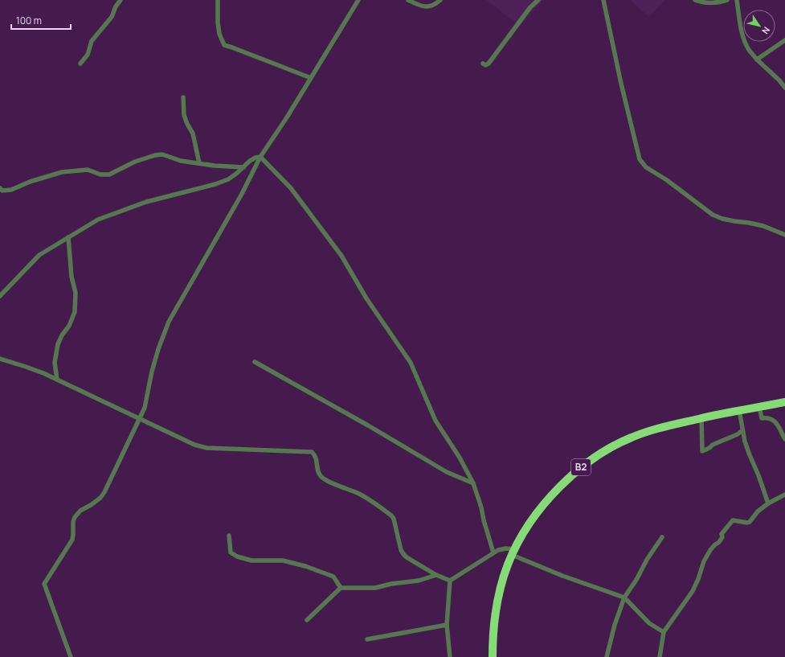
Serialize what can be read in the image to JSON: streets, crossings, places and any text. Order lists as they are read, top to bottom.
{
  "streets": {
    "highway": ["B2"]
  },
  "scale_bar": "100 m",
  "north": "bottom right"
}
